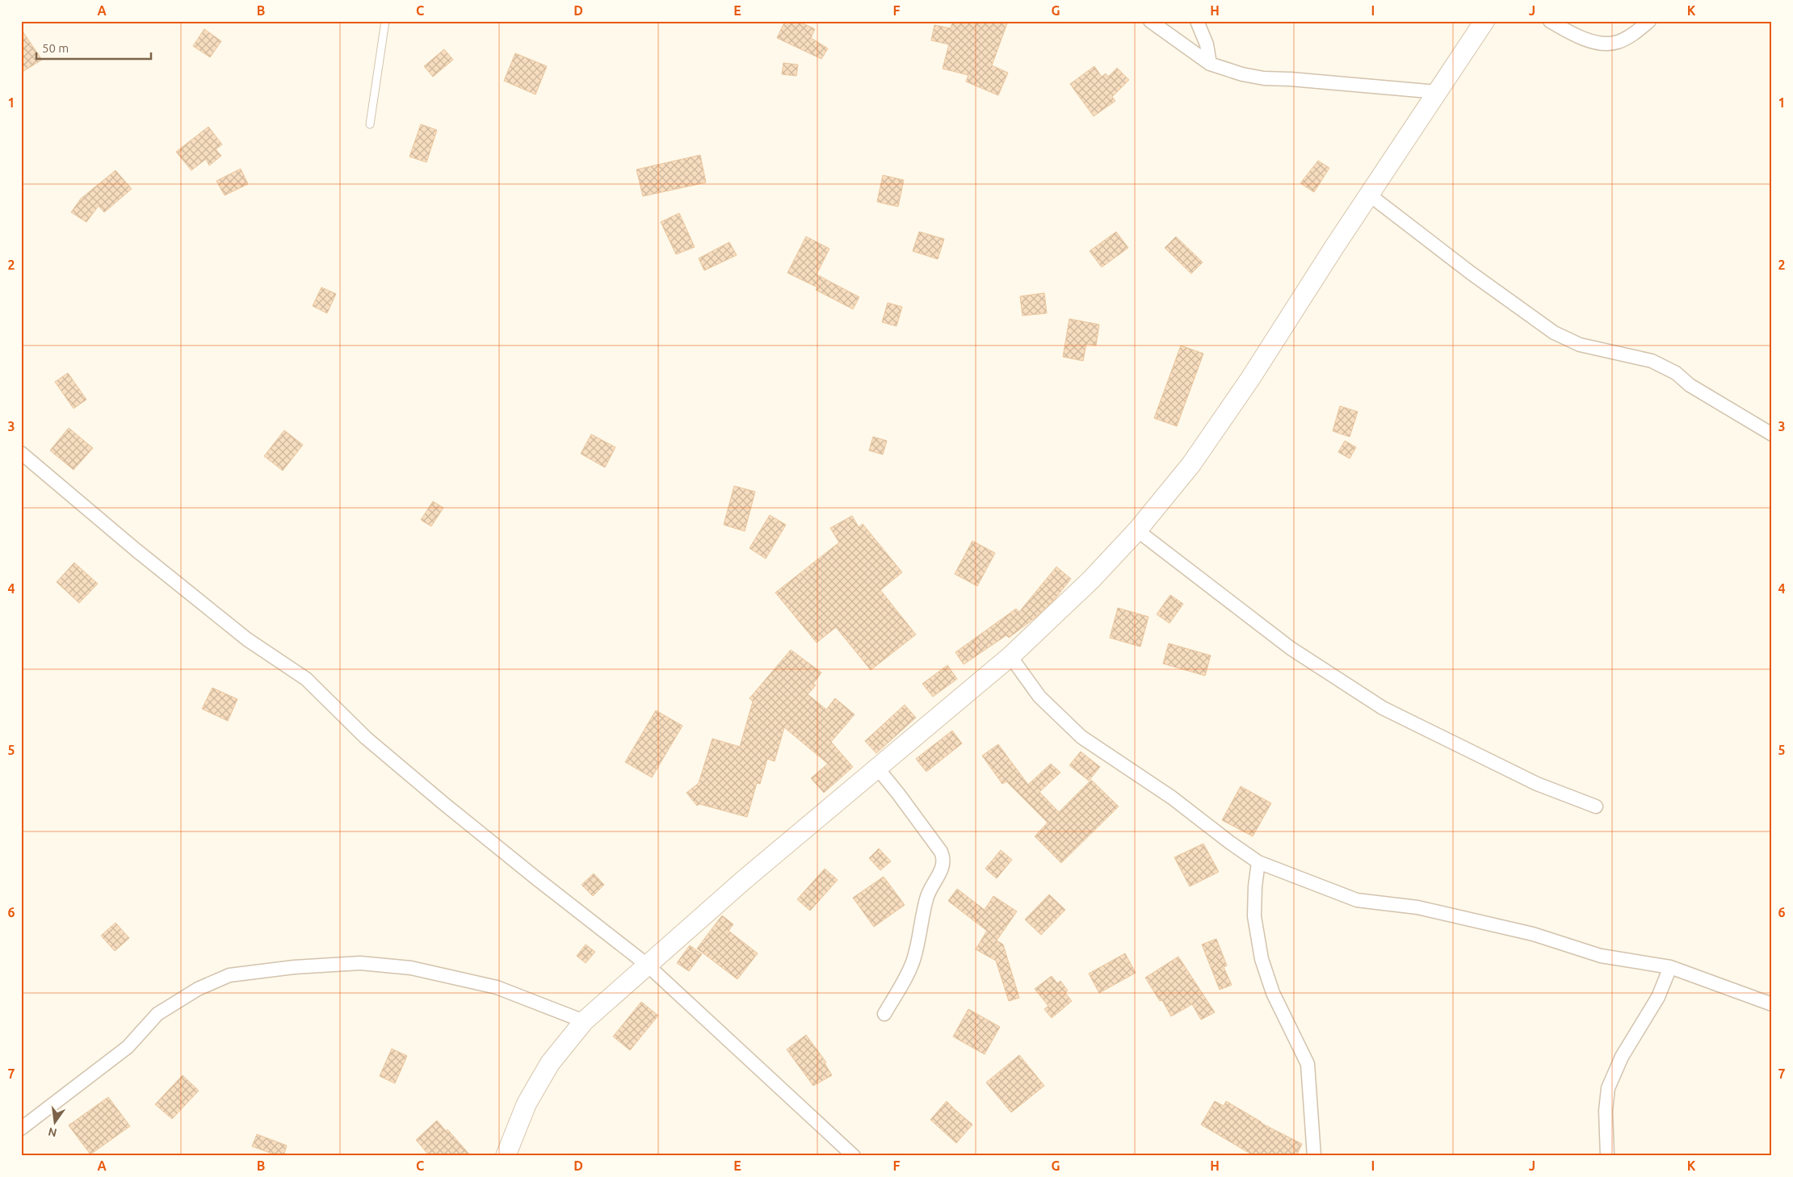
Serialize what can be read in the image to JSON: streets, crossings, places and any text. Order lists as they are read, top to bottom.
{
  "scale_bar": "50 m",
  "north": "bottom",
  "grid": {
    "columns": [
      "A",
      "B",
      "C",
      "D",
      "E",
      "F",
      "G",
      "H",
      "I",
      "J",
      "K"
    ],
    "rows": [
      "1",
      "2",
      "3",
      "4",
      "5",
      "6",
      "7"
    ]
  }
}
